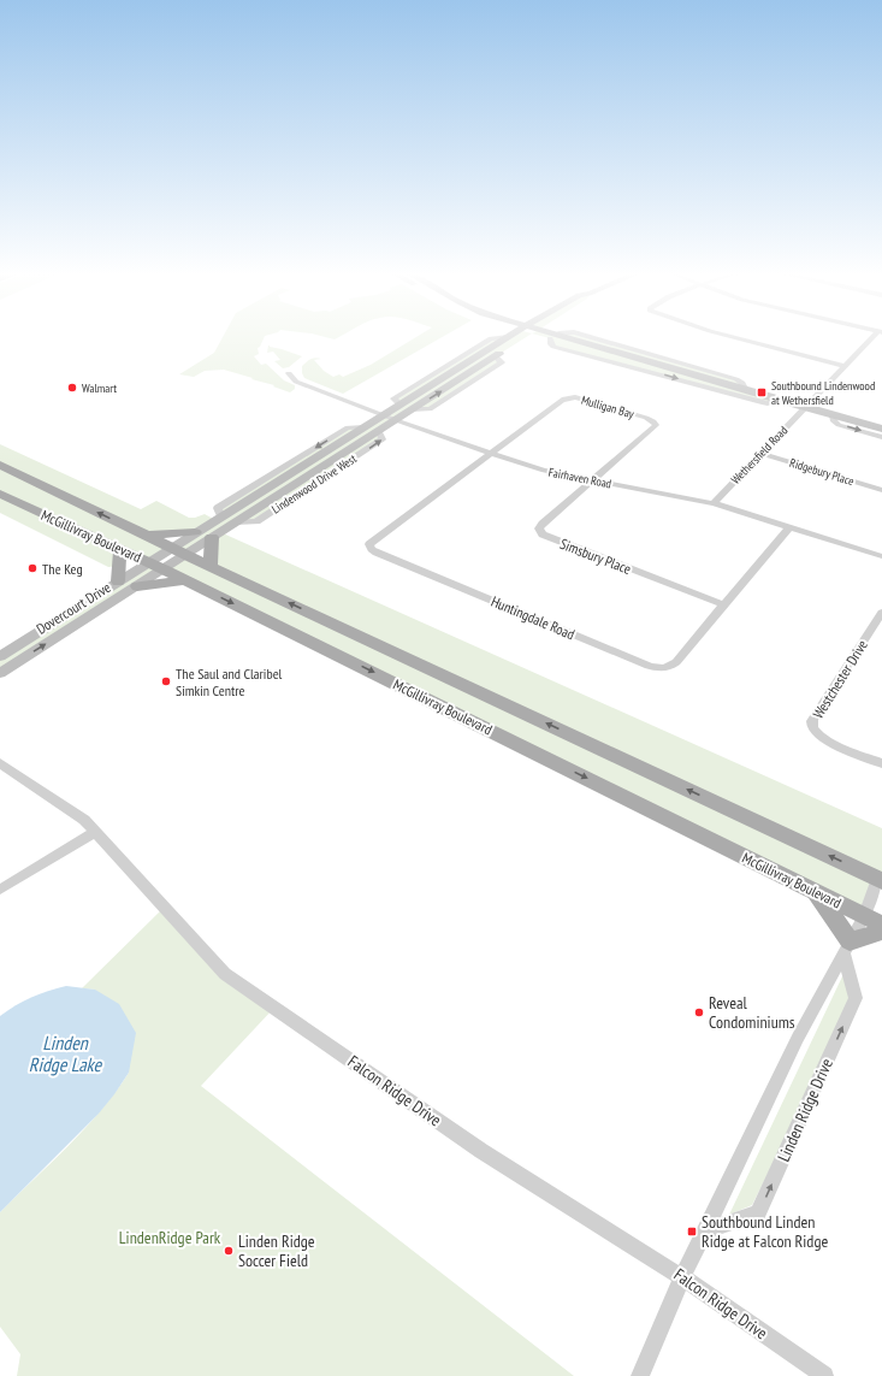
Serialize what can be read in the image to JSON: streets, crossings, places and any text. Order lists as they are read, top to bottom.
{
  "streets": {
    "main road": ["McGillivray Boulevard"],
    "street": [
      "Mulligan Bay",
      "Wethersfield Road",
      "Ridgebury Place",
      "Fairhaven Road",
      "Lindenwood Drive West",
      "Simsbury Place",
      "Dovercourt Drive",
      "Huntingdale Road",
      "Westchester Drive",
      "Falcon Ridge Drive",
      "Linden Ridge Drive"
    ]
  },
  "crossings": [
    ["Mulligan Bay", "Fairhaven Road"],
    ["Mulligan Bay", "Simsbury Place"],
    ["Mulligan Bay", "Huntingdale Road"],
    ["Wethersfield Road", "Ridgebury Place"],
    ["Wethersfield Road", "Fairhaven Road"],
    ["Fairhaven Road", "Lindenwood Drive West"],
    ["Fairhaven Road", "Simsbury Place"],
    ["Fairhaven Road", "Huntingdale Road"],
    ["Lindenwood Drive West", "McGillivray Boulevard"],
    ["Lindenwood Drive West", "Dovercourt Drive"],
    ["McGillivray Boulevard", "Dovercourt Drive"],
    ["Simsbury Place", "Huntingdale Road"]
  ],
  "water": ["Linden Ridge Lake"],
  "parks": ["LindenRidge Park"],
  "places": {
    "other": [
      "Walmart",
      "The Keg",
      "The Saul and Claribel Simkin Centre",
      "Reveal Condominiums",
      "Linden Ridge Soccer Field"
    ],
    "transit": ["Southbound Lindenwood at Wethersfield", "Southbound Linden Ridge at Falcon Ridge"]
  }
}
